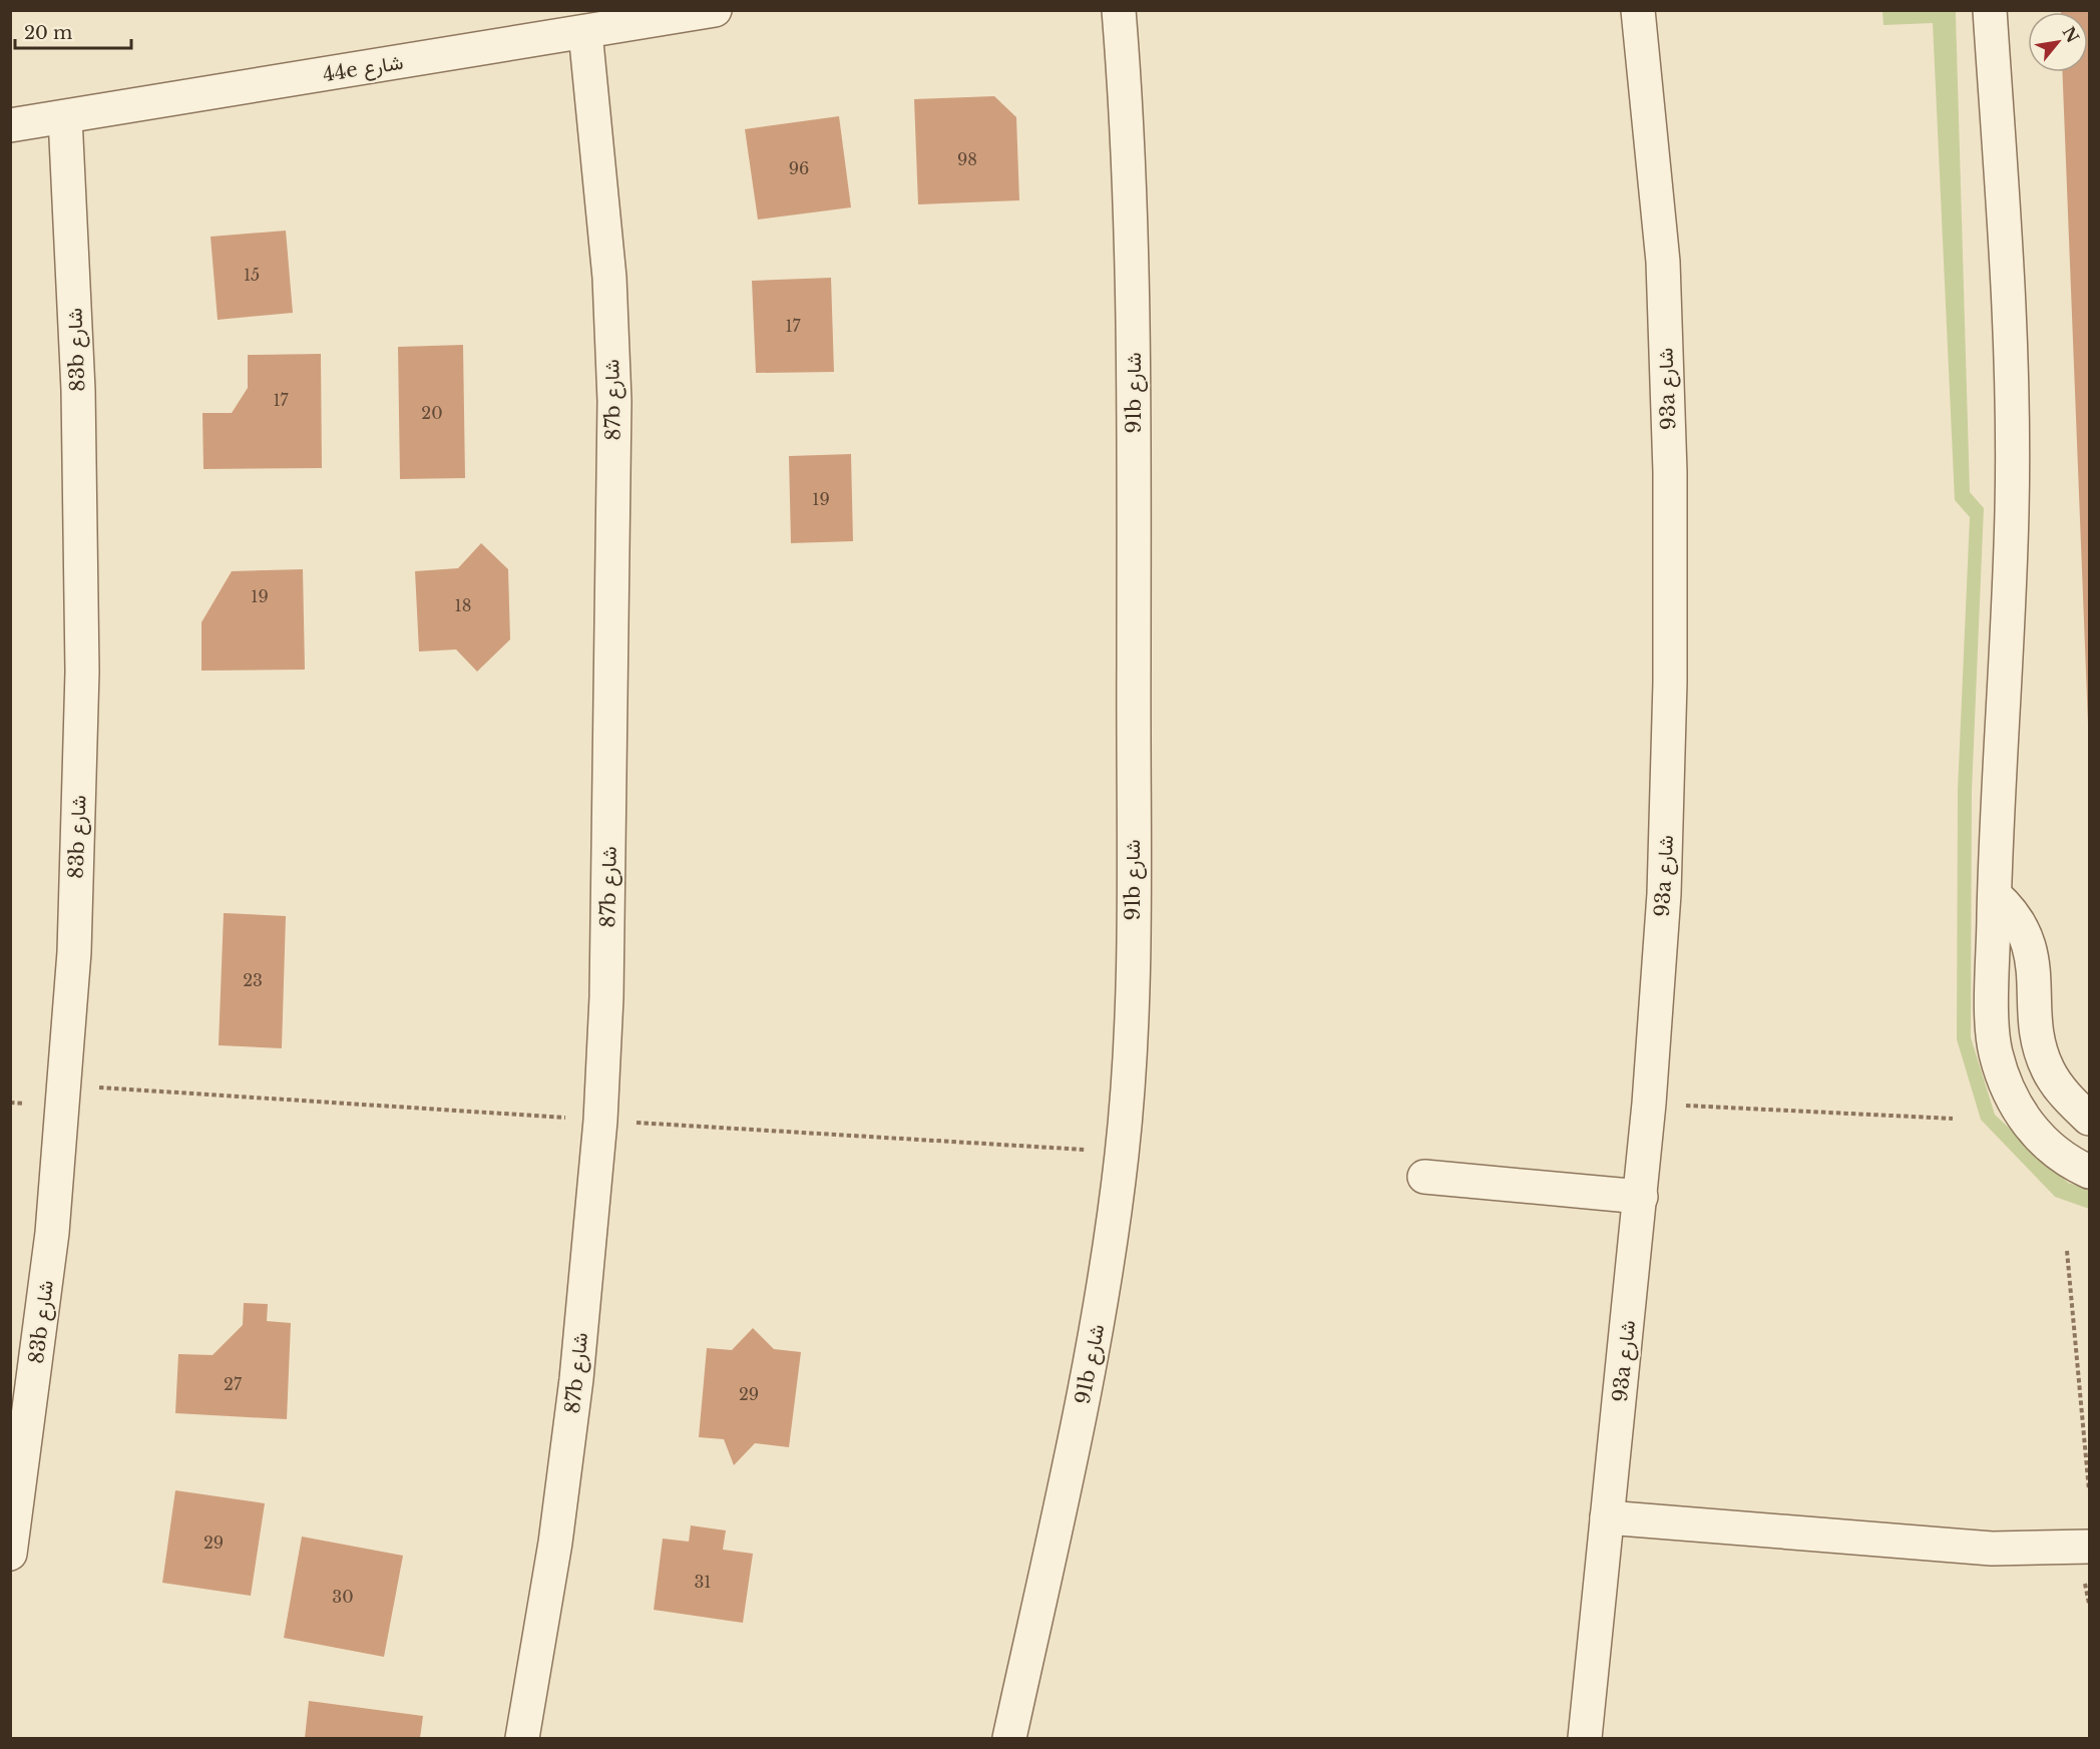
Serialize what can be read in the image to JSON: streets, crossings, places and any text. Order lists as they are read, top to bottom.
{
  "streets": {
    "street": [
      "44e شارع",
      "83b شارع",
      "93a شارع",
      "91b شارع",
      "87b شارع"
    ]
  },
  "crossings": [
    ["44e شارع", "83b شارع"],
    ["44e شارع", "87b شارع"]
  ],
  "house_numbers": [
    "98",
    "96",
    "15",
    "17",
    "17",
    "20",
    "19",
    "19",
    "18",
    "23",
    "27",
    "29",
    "29",
    "31",
    "30"
  ],
  "scale_bar": "20 m",
  "north": "top right"
}
